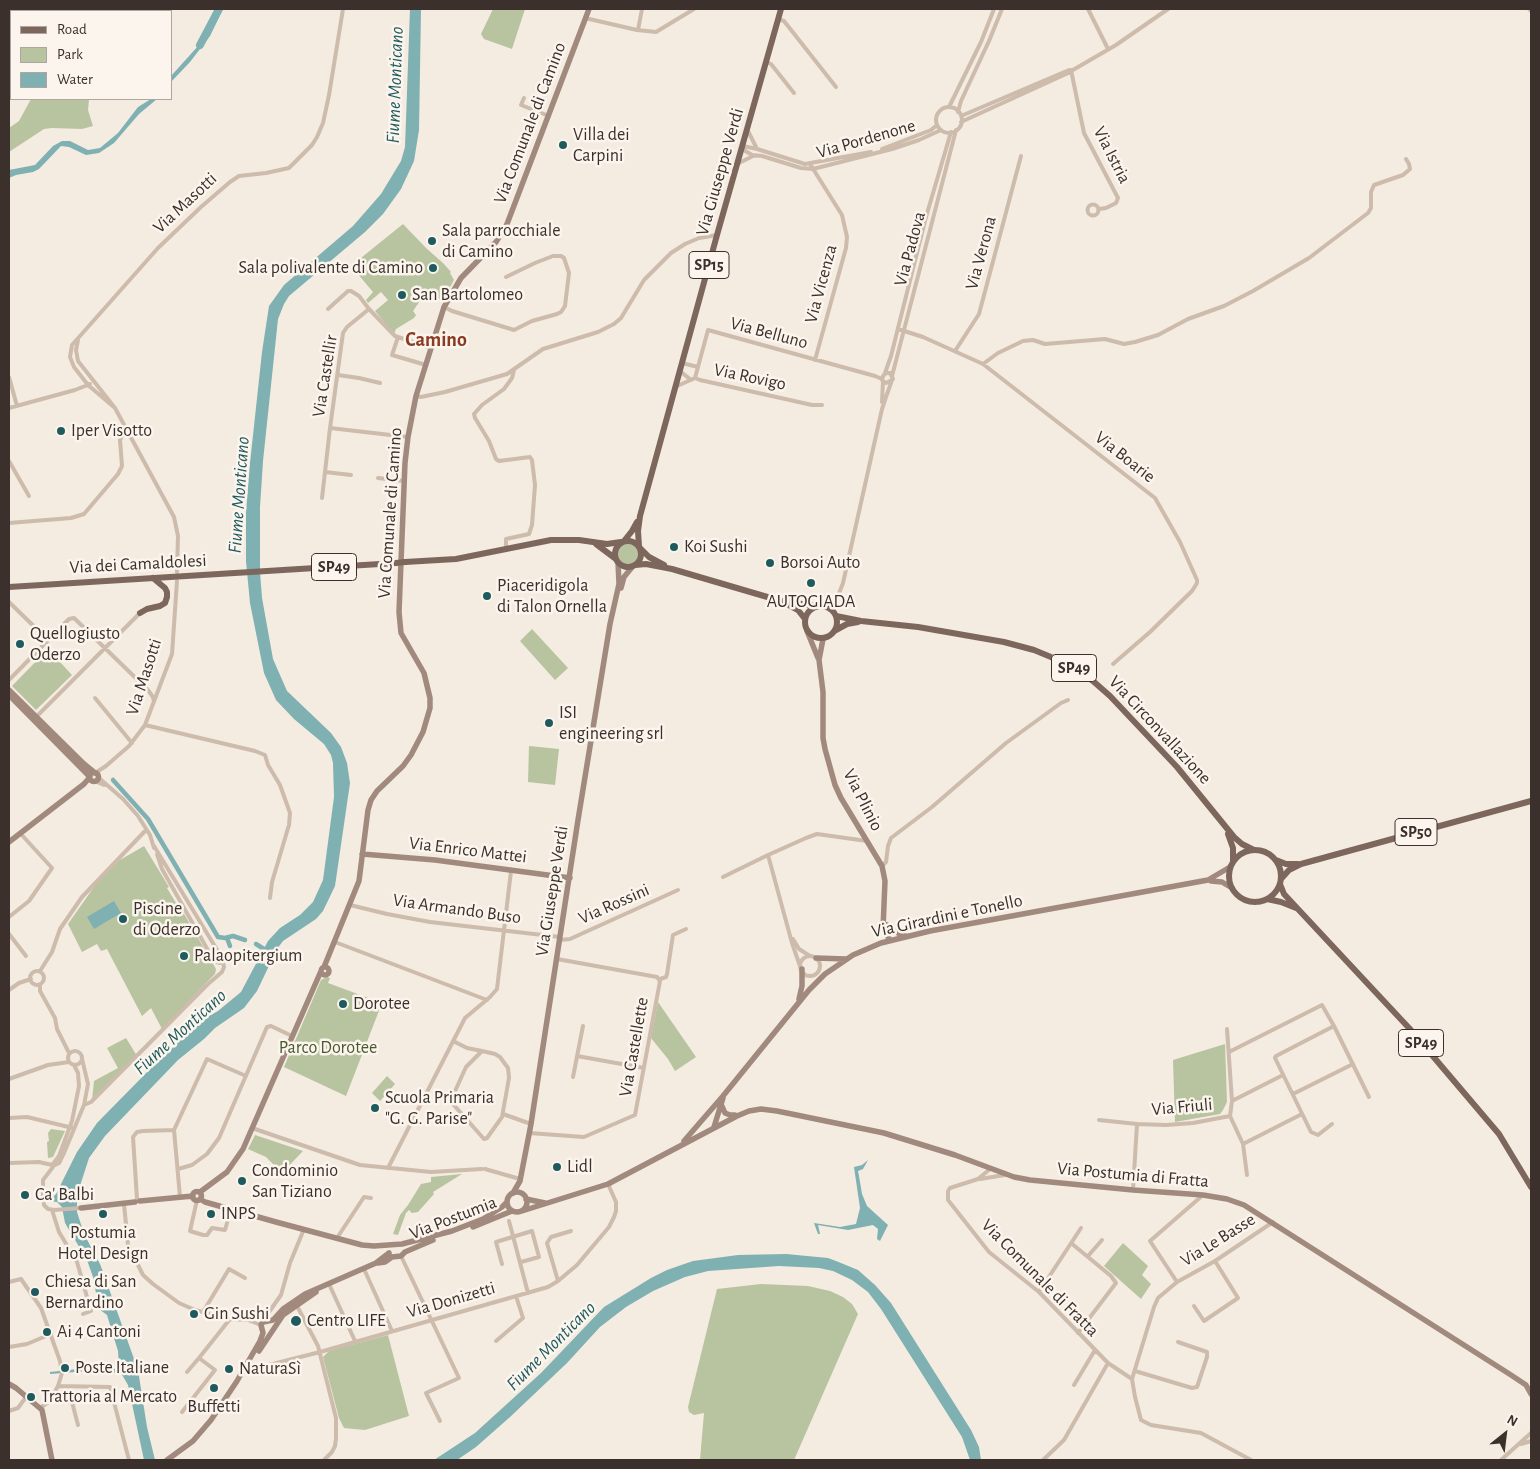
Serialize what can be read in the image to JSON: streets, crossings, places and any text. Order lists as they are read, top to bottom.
{
  "streets": {
    "main road": [
      "Via Comunale di Camino",
      "Via Giuseppe Verdi",
      "Via Masotti",
      "SP15",
      "Via dei Camaldolesi",
      "SP49",
      "Via Circonvallazione",
      "Via Plinio",
      "SP50",
      "Via Enrico Mattei",
      "Via Girardini e Tonello",
      "Via Postumia di Fratta",
      "Via Postumia"
    ],
    "street": [
      "Via Pordenone",
      "Via Istria",
      "Via Padova",
      "Via Verona",
      "Via Vicenza",
      "Via Belluno",
      "Via Castellir",
      "Via Rovigo",
      "Via Boarie",
      "Via Rossini",
      "Via Armando Buso",
      "Via Castellette",
      "Via Friuli",
      "Via Le Basse",
      "Via Comunale di Fratta",
      "Via Donizetti"
    ]
  },
  "crossings": [
    ["Via Comunale di Camino", "Via Castellir"],
    ["Via Comunale di Camino", "Via Enrico Mattei"],
    ["Via Comunale di Camino", "Via Armando Buso"],
    ["Via Pordenone", "Via Giuseppe Verdi"],
    ["Via Pordenone", "Via Padova"],
    ["Via Pordenone", "Via Vicenza"],
    ["Via Giuseppe Verdi", "Via Rovigo"],
    ["Via Giuseppe Verdi", "Via dei Camaldolesi"],
    ["Via Giuseppe Verdi", "SP49"],
    ["Via Giuseppe Verdi", "Via Enrico Mattei"],
    ["Via Giuseppe Verdi", "Via Rossini"],
    ["Via Giuseppe Verdi", "Via Armando Buso"],
    ["Via Giuseppe Verdi", "Via Castellette"],
    ["Via Giuseppe Verdi", "Via Postumia di Fratta"],
    ["Via Giuseppe Verdi", "Via Postumia"],
    ["Via Padova", "Via Belluno"],
    ["Via Padova", "Via Boarie"],
    ["Via Verona", "Via Boarie"],
    ["Via Vicenza", "Via Belluno"],
    ["Via dei Camaldolesi", "SP49"],
    ["SP49", "Via Circonvallazione"],
    ["SP49", "Via Plinio"],
    ["SP49", "SP50"],
    ["SP49", "Via Girardini e Tonello"],
    ["Via Circonvallazione", "Via Plinio"],
    ["Via Circonvallazione", "SP50"],
    ["Via Circonvallazione", "Via Girardini e Tonello"],
    ["Via Plinio", "Via Girardini e Tonello"],
    ["SP50", "Via Girardini e Tonello"],
    ["Via Rossini", "Via Armando Buso"],
    ["Via Girardini e Tonello", "Via Postumia di Fratta"],
    ["Via Friuli", "Via Postumia di Fratta"],
    ["Via Postumia di Fratta", "Via Postumia"],
    ["Via Postumia di Fratta", "Via Le Basse"],
    ["Via Postumia di Fratta", "Via Comunale di Fratta"],
    ["Via Postumia", "Via Donizetti"]
  ],
  "districts": ["Camino"],
  "water": ["Fiume Monticano"],
  "parks": ["Parco Dorotee"],
  "places": [
    "Villa dei Carpini",
    "Sala parrocchiale di Camino",
    "Sala polivalente di Camino",
    "San Bartolomeo",
    "Iper Visotto",
    "Koi Sushi",
    "Borsoi Auto",
    "AUTOGIADA",
    "Piaceridigola di Talon Ornella",
    "Quellogiusto Oderzo",
    "ISI engineering srl",
    "Piscine di Oderzo",
    "Palaopitergium",
    "Dorotee",
    "Scuola Primaria \"G. G. Parise\"",
    "Lidl",
    "Condominio San Tiziano",
    "Ca' Balbi",
    "Postumia Hotel Design",
    "INPS",
    "Chiesa di San Bernardino",
    "Gin Sushi",
    "Centro LIFE",
    "Ai 4 Cantoni",
    "Poste Italiane",
    "NaturaSì",
    "Buffetti",
    "Trattoria al Mercato"
  ],
  "legend": ["Road", "Park", "Water"],
  "north": "top right"
}
